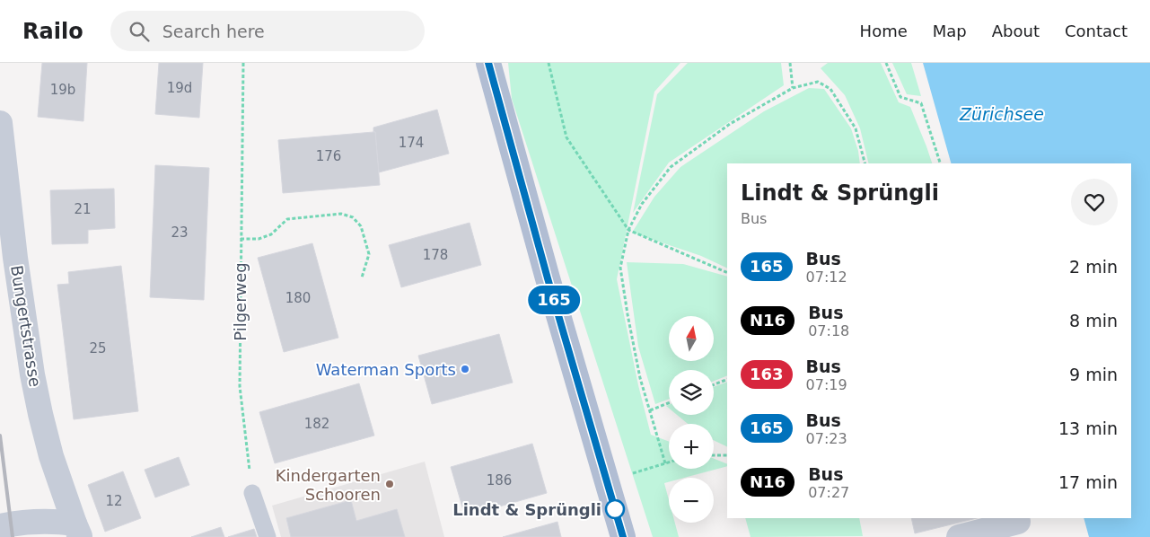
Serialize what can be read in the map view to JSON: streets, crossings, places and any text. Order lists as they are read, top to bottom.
{
  "streets": {
    "street": ["Bungertstrasse"],
    "path": ["Pilgerweg"]
  },
  "water": ["Zürichsee"],
  "places": ["Waterman Sports", "Kindergarten Schooren", "Lindt & Sprüngli"],
  "lines": ["bus line 165"],
  "house_numbers": [
    "19d",
    "19b",
    "174",
    "176",
    "21",
    "23",
    "178",
    "180",
    "25",
    "182",
    "186",
    "12"
  ],
  "north": "top",
  "page": {
    "header": "Railo",
    "search": "Search here",
    "nav": [
      "Home",
      "Map",
      "About",
      "Contact"
    ],
    "on_map": "165",
    "heading": ["Lindt & Sprüngli", "Bus"],
    "list": [
      {
        "mark": "165",
        "name": "Bus",
        "note": "07:12",
        "value": "2 min"
      },
      {
        "mark": "N16",
        "name": "Bus",
        "note": "07:18",
        "value": "8 min"
      },
      {
        "mark": "163",
        "name": "Bus",
        "note": "07:19",
        "value": "9 min"
      },
      {
        "mark": "165",
        "name": "Bus",
        "note": "07:23",
        "value": "13 min"
      },
      {
        "mark": "N16",
        "name": "Bus",
        "note": "07:27",
        "value": "17 min"
      }
    ],
    "map_buttons": ["+", "−"]
  }
}
